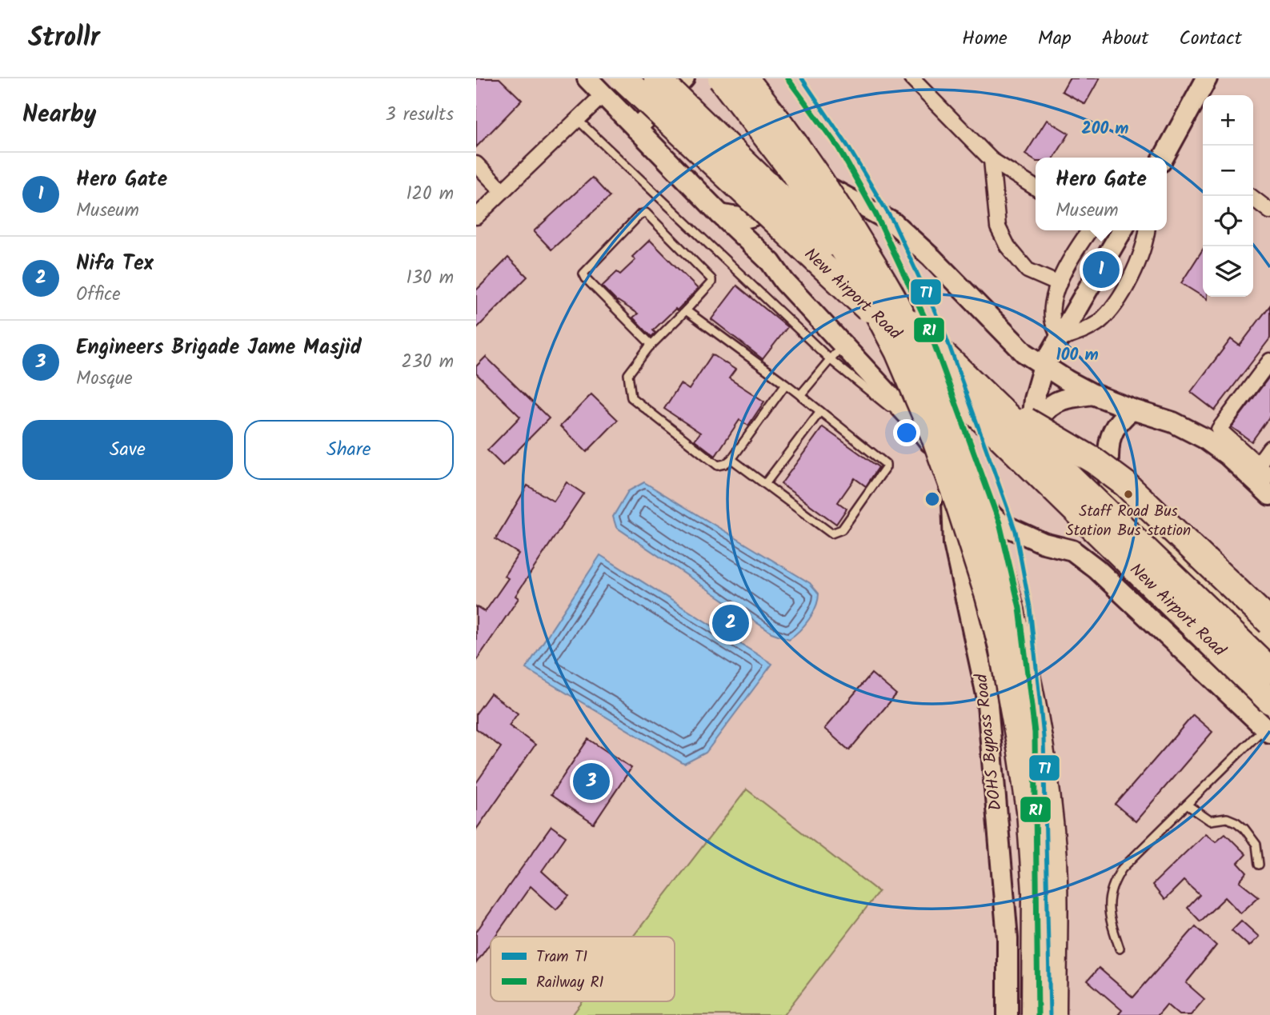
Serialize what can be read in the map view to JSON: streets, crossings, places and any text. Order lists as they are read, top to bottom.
{
  "streets": {
    "highway": ["New Airport Road"],
    "main road": ["DOHS Bypass Road"]
  },
  "places": ["Staff Road Bus Station Bus station"],
  "lines": ["tram line T1", "rail line R1"],
  "legend": ["Tram T1", "Railway R1"],
  "page": {
    "header": "Strollr",
    "nav": [
      "Home",
      "Map",
      "About",
      "Contact"
    ],
    "heading": ["Nearby", "3 results"],
    "map_buttons": ["+", "−"],
    "list": [
      {
        "mark": "1",
        "name": "Hero Gate",
        "note": "Museum",
        "value": "120 m"
      },
      {
        "mark": "2",
        "name": "Nifa Tex",
        "note": "Office",
        "value": "130 m"
      },
      {
        "mark": "3",
        "name": "Engineers Brigade Jame Masjid",
        "note": "Mosque",
        "value": "230 m"
      }
    ],
    "popup": ["Hero Gate", "Museum"],
    "pins": ["1", "2", "3"],
    "buttons": ["Save", "Share"]
  },
  "rings": ["200 m", "100 m"]
}
